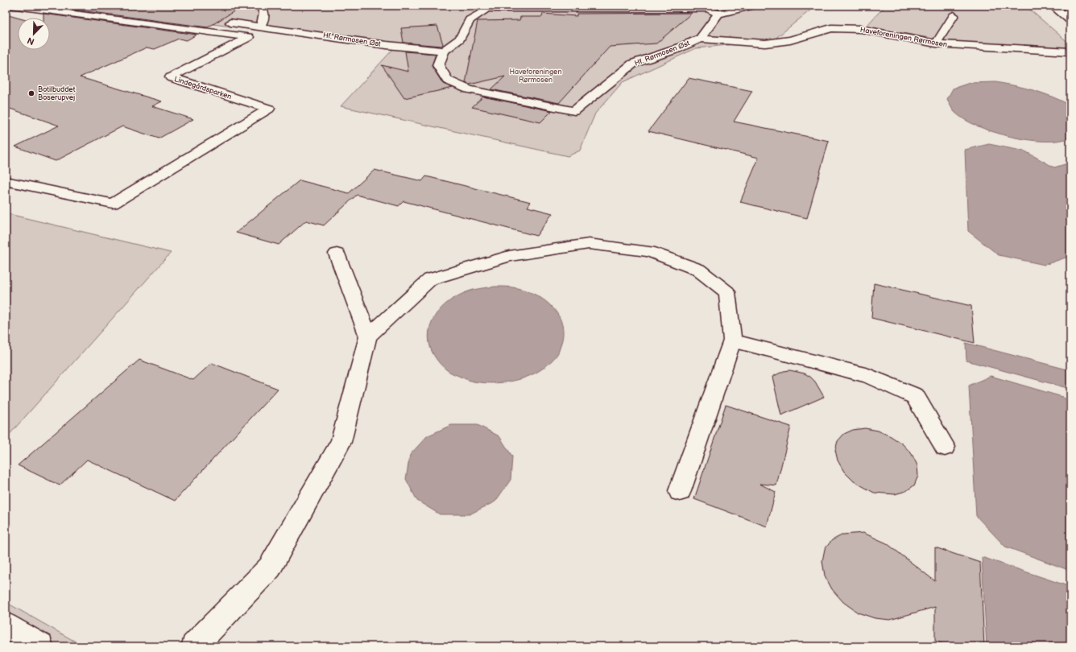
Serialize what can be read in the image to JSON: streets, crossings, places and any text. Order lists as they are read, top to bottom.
{
  "streets": {
    "street": ["Haveforeningen Rørmosen", "Hf. Rørmosen Øst", "Lindegårdsparken"]
  },
  "crossings": [
    ["Haveforeningen Rørmosen", "Hf. Rørmosen Øst"]
  ],
  "parks": ["Haveforeningen Rørmosen"],
  "places": ["Botilbuddet Boserupvej"],
  "north": "bottom left"
}
